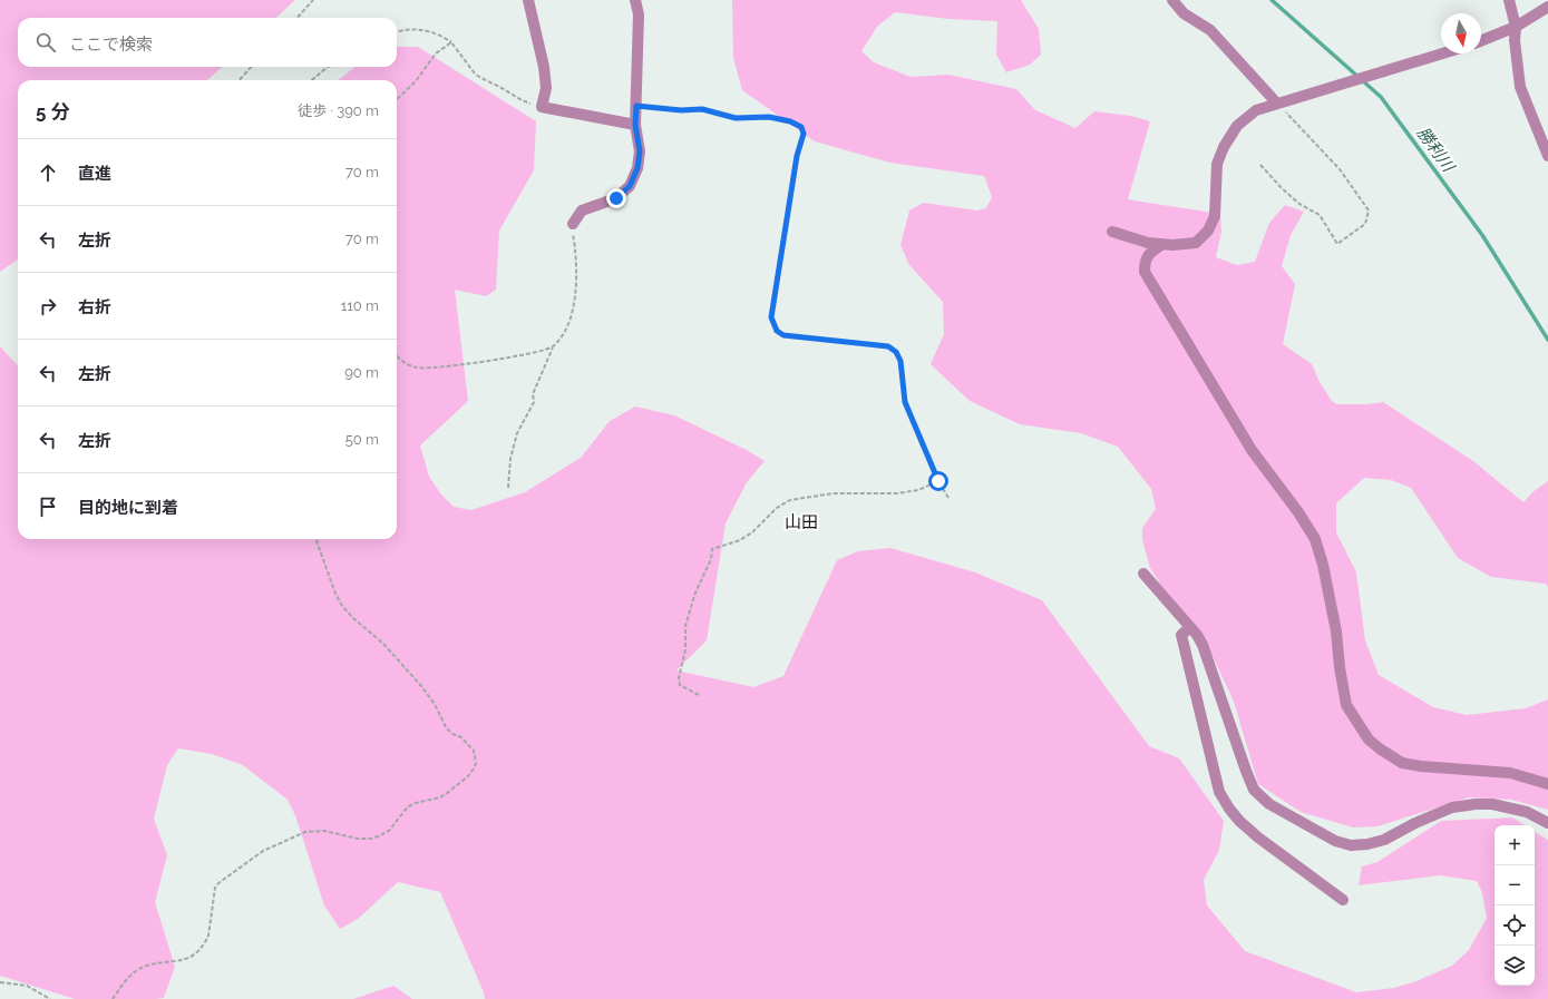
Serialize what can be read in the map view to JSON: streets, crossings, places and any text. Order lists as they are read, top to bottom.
{
  "districts": ["山田"],
  "water": ["勝利川"],
  "north": "bottom",
  "page": {
    "search": "ここで検索",
    "heading": ["5 分", "徒歩 · 390 m"],
    "list": [
      ["直進", "70 m"],
      ["左折", "70 m"],
      ["右折", "110 m"],
      ["左折", "90 m"],
      ["左折", "50 m"],
      "目的地に到着"
    ],
    "map_buttons": ["+", "−"]
  }
}
